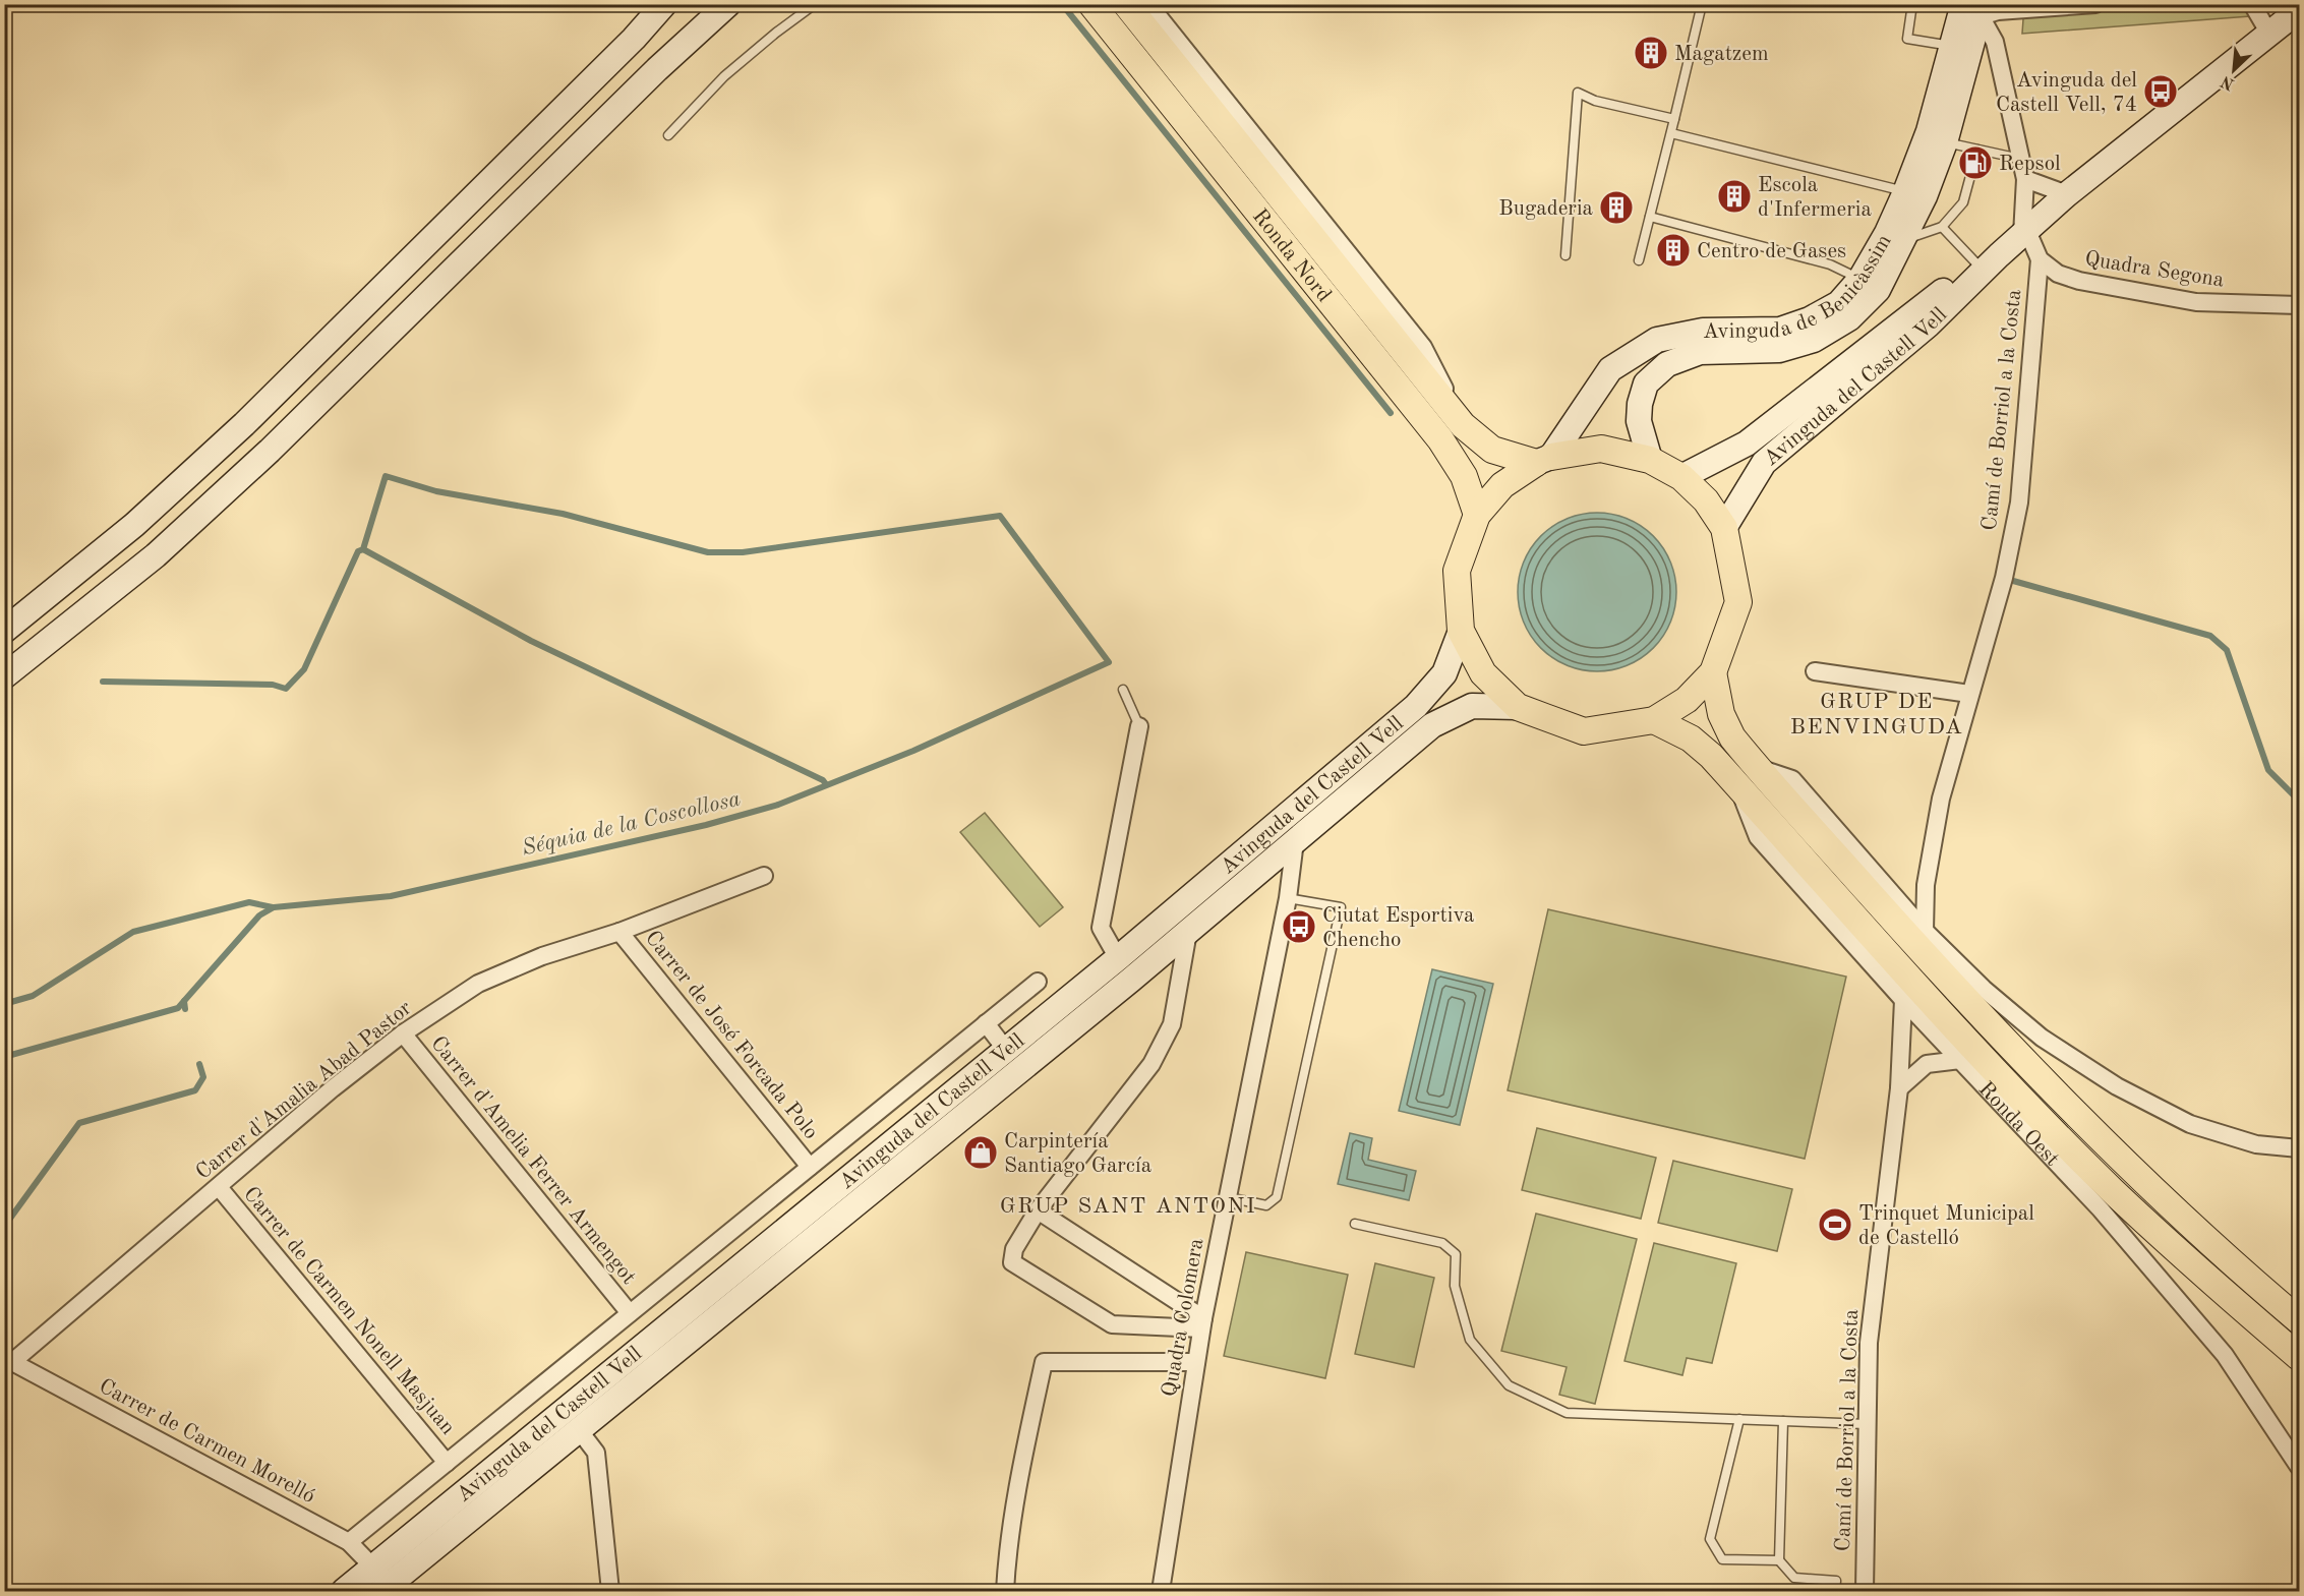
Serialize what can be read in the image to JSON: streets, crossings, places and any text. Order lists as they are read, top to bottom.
{
  "streets": {
    "main road": [
      "Ronda Nord",
      "Avinguda de Benicàssim",
      "Avinguda del Castell Vell",
      "Ronda Oest"
    ],
    "street": [
      "Quadra Segona",
      "Camí de Borriol a la Costa",
      "Carrer de José Forcada Polo",
      "Carrer d'Amalia Abad Pastor",
      "Carrer d'Amelia Ferrer Armengot",
      "Carrer de Carmen Nonell Masjuan",
      "Quadra Colomera",
      "Carrer de Carmen Morelló"
    ]
  },
  "crossings": [
    ["Ronda Nord", "Avinguda de Benicàssim"],
    ["Quadra Segona", "Camí de Borriol a la Costa"],
    ["Avinguda del Castell Vell", "Carrer de José Forcada Polo"],
    ["Avinguda del Castell Vell", "Carrer d'Amelia Ferrer Armengot"],
    ["Avinguda del Castell Vell", "Carrer de Carmen Nonell Masjuan"],
    ["Avinguda del Castell Vell", "Quadra Colomera"],
    ["Avinguda del Castell Vell", "Carrer de Carmen Morelló"],
    ["Camí de Borriol a la Costa", "Ronda Oest"],
    ["Carrer de José Forcada Polo", "Carrer d'Amalia Abad Pastor"],
    ["Carrer d'Amalia Abad Pastor", "Carrer d'Amelia Ferrer Armengot"],
    ["Carrer d'Amalia Abad Pastor", "Carrer de Carmen Nonell Masjuan"],
    ["Carrer d'Amalia Abad Pastor", "Carrer de Carmen Morelló"]
  ],
  "districts": ["GRUP DE BENVINGUDA", "GRUP SANT ANTONI"],
  "water": ["Séquia de la Coscollosa"],
  "places": {
    "building": [
      "Magatzem",
      "Escola d'Infermeria",
      "Bugaderia",
      "Centro de Gases"
    ],
    "bus stop": ["Avinguda del Castell Vell, 74", "Ciutat Esportiva Chencho"],
    "fuel station": ["Repsol"],
    "shop": ["Carpintería Santiago García"],
    "sports": ["Trinquet Municipal de Castelló"]
  },
  "north": "bottom left"
}
